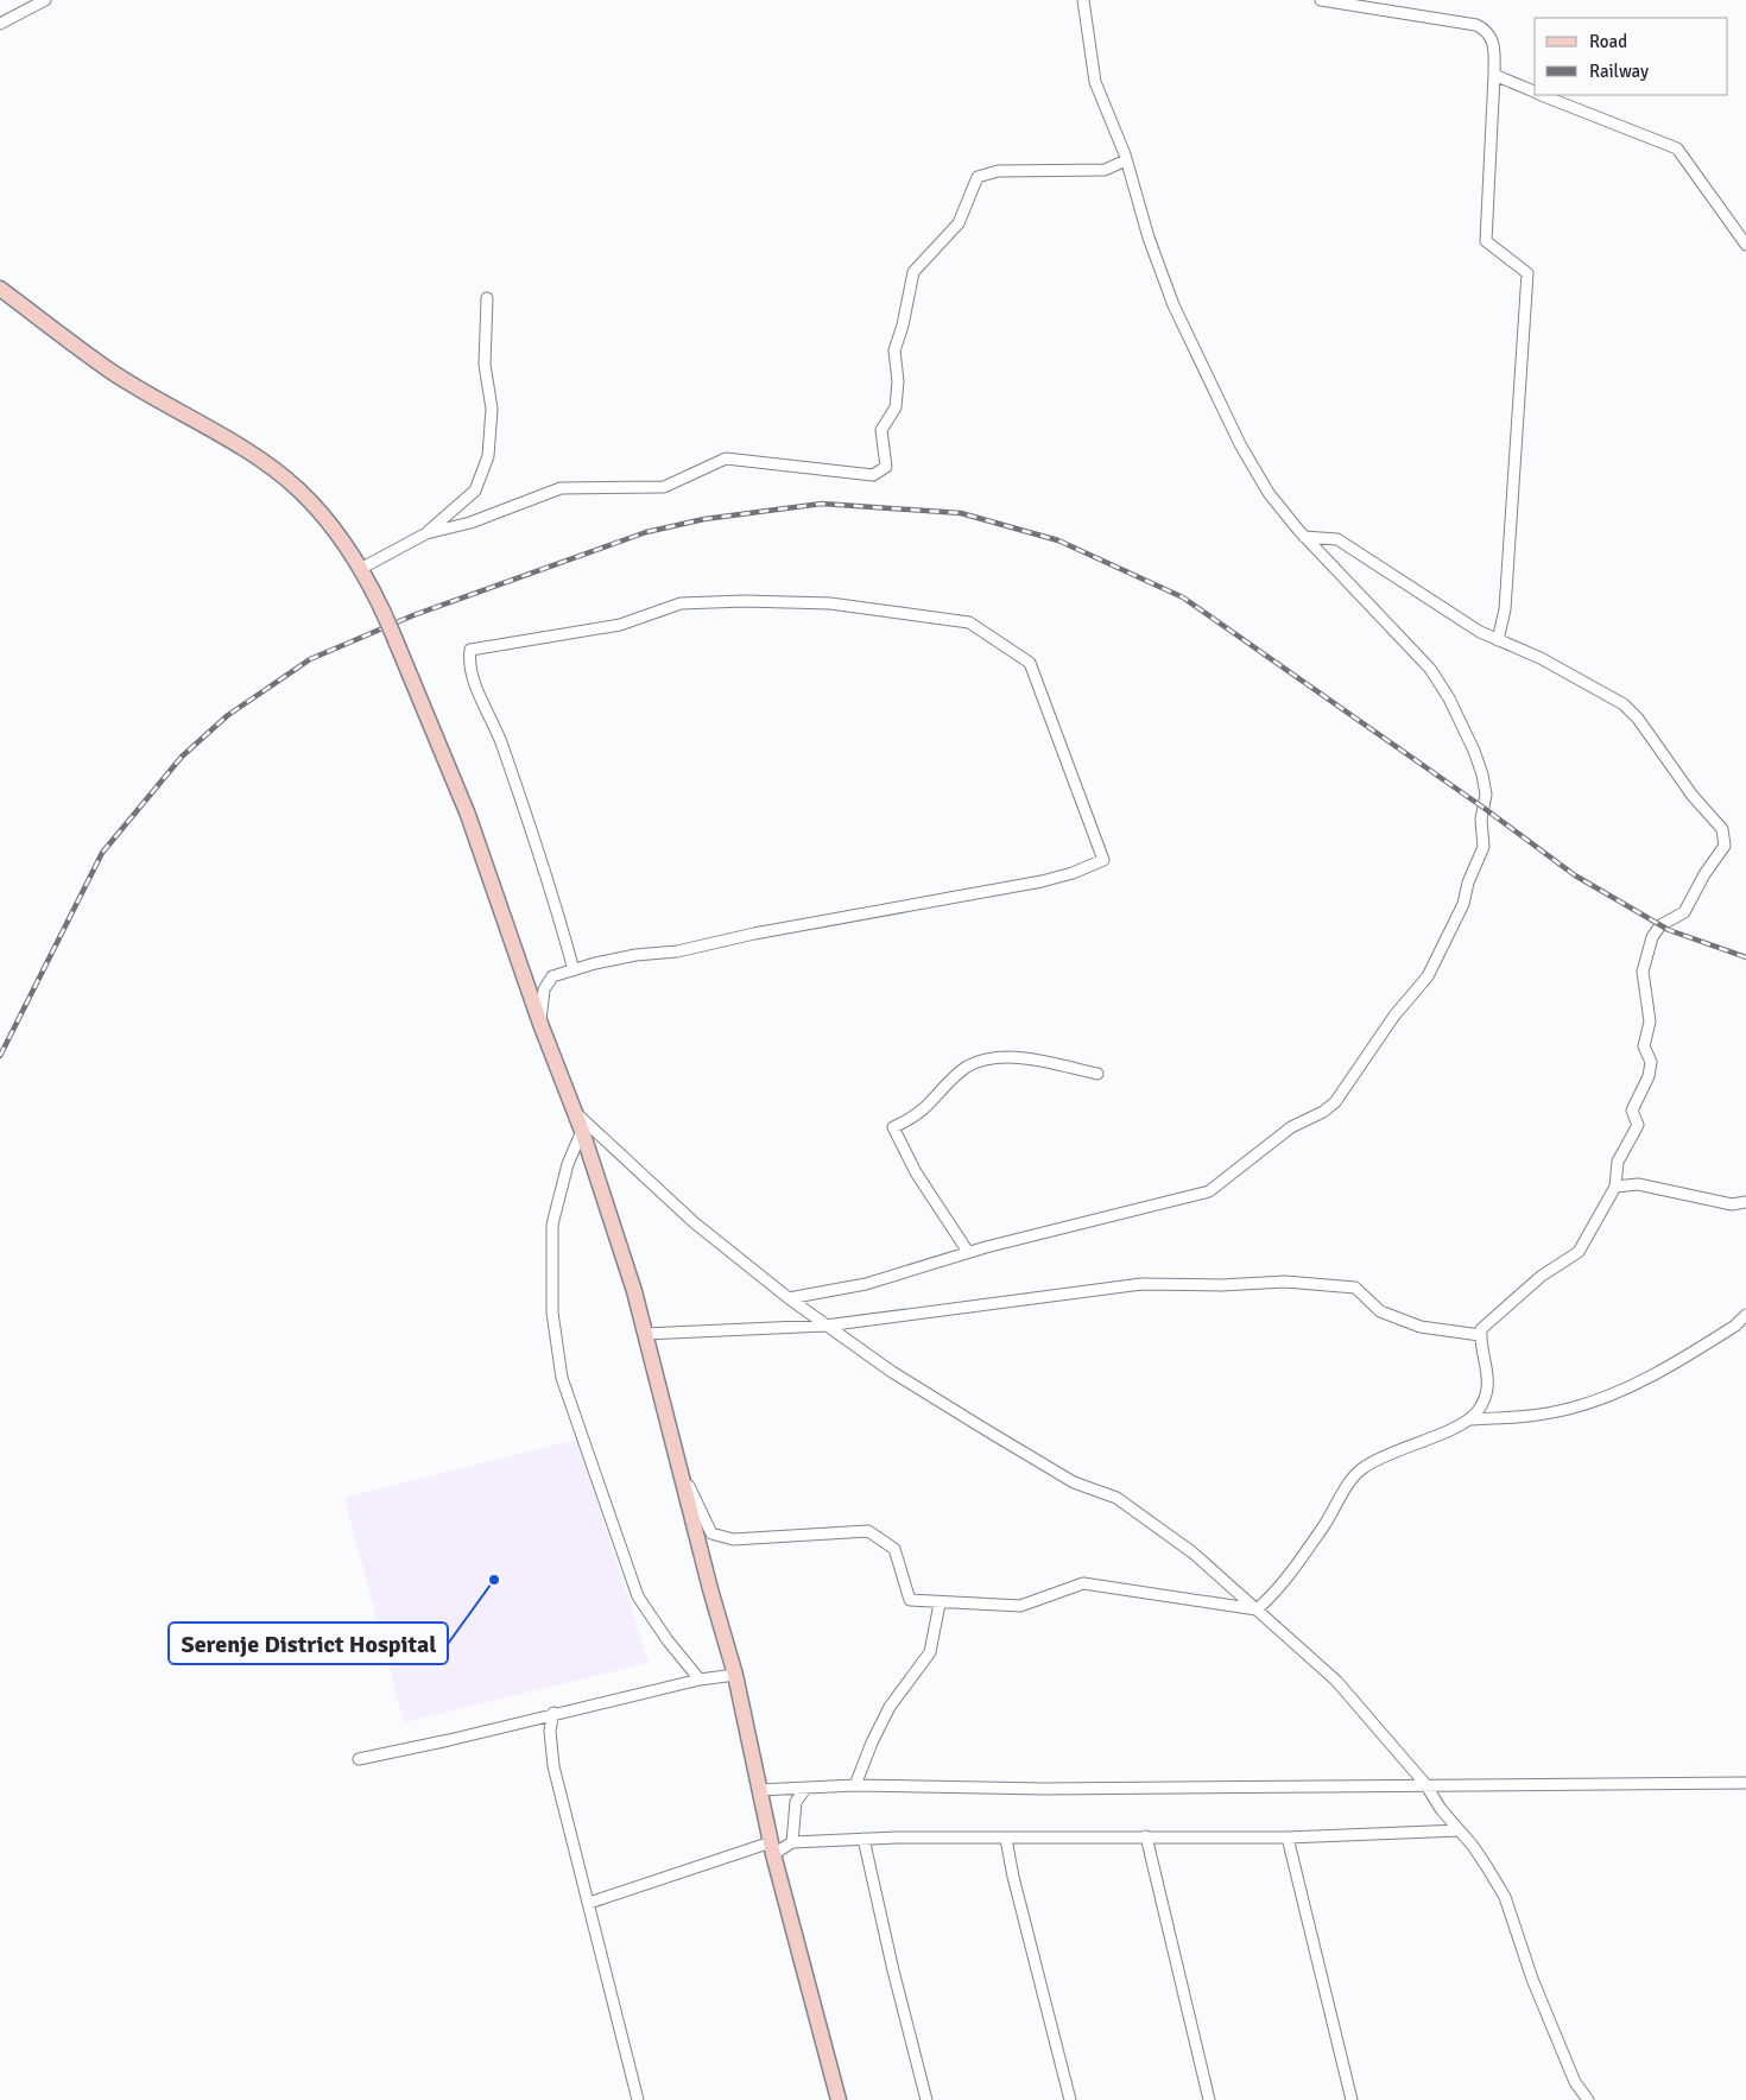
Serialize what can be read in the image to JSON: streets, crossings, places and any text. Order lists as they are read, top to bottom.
{
  "places": ["Serenje District Hospital"],
  "legend": ["Road", "Railway"]
}
